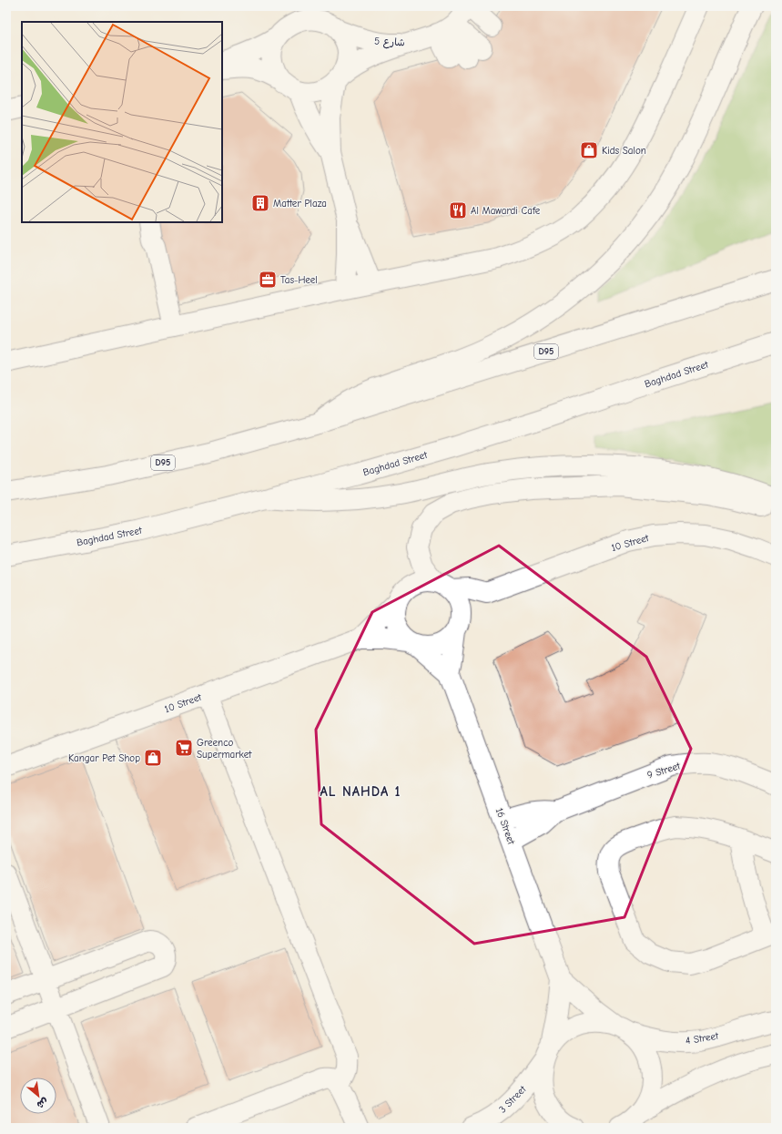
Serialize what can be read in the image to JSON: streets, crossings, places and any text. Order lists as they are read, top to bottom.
{
  "streets": {
    "main road": [
      "شارع 5",
      "D95",
      "Baghdad Street",
      "10 Street",
      "9 Street",
      "16 Street",
      "4 Street",
      "3 Street"
    ]
  },
  "crossings": [
    ["4 Street", "3 Street"]
  ],
  "districts": ["AL NAHDA 1"],
  "places": {
    "shop": ["Kids Salon", "Kangar Pet Shop"],
    "building": ["Matter Plaza"],
    "restaurant": ["Al Mawardi Cafe"],
    "office": ["Tas-Heel"],
    "supermarket": ["Greenco Supermarket"]
  },
  "north": "bottom right"
}
